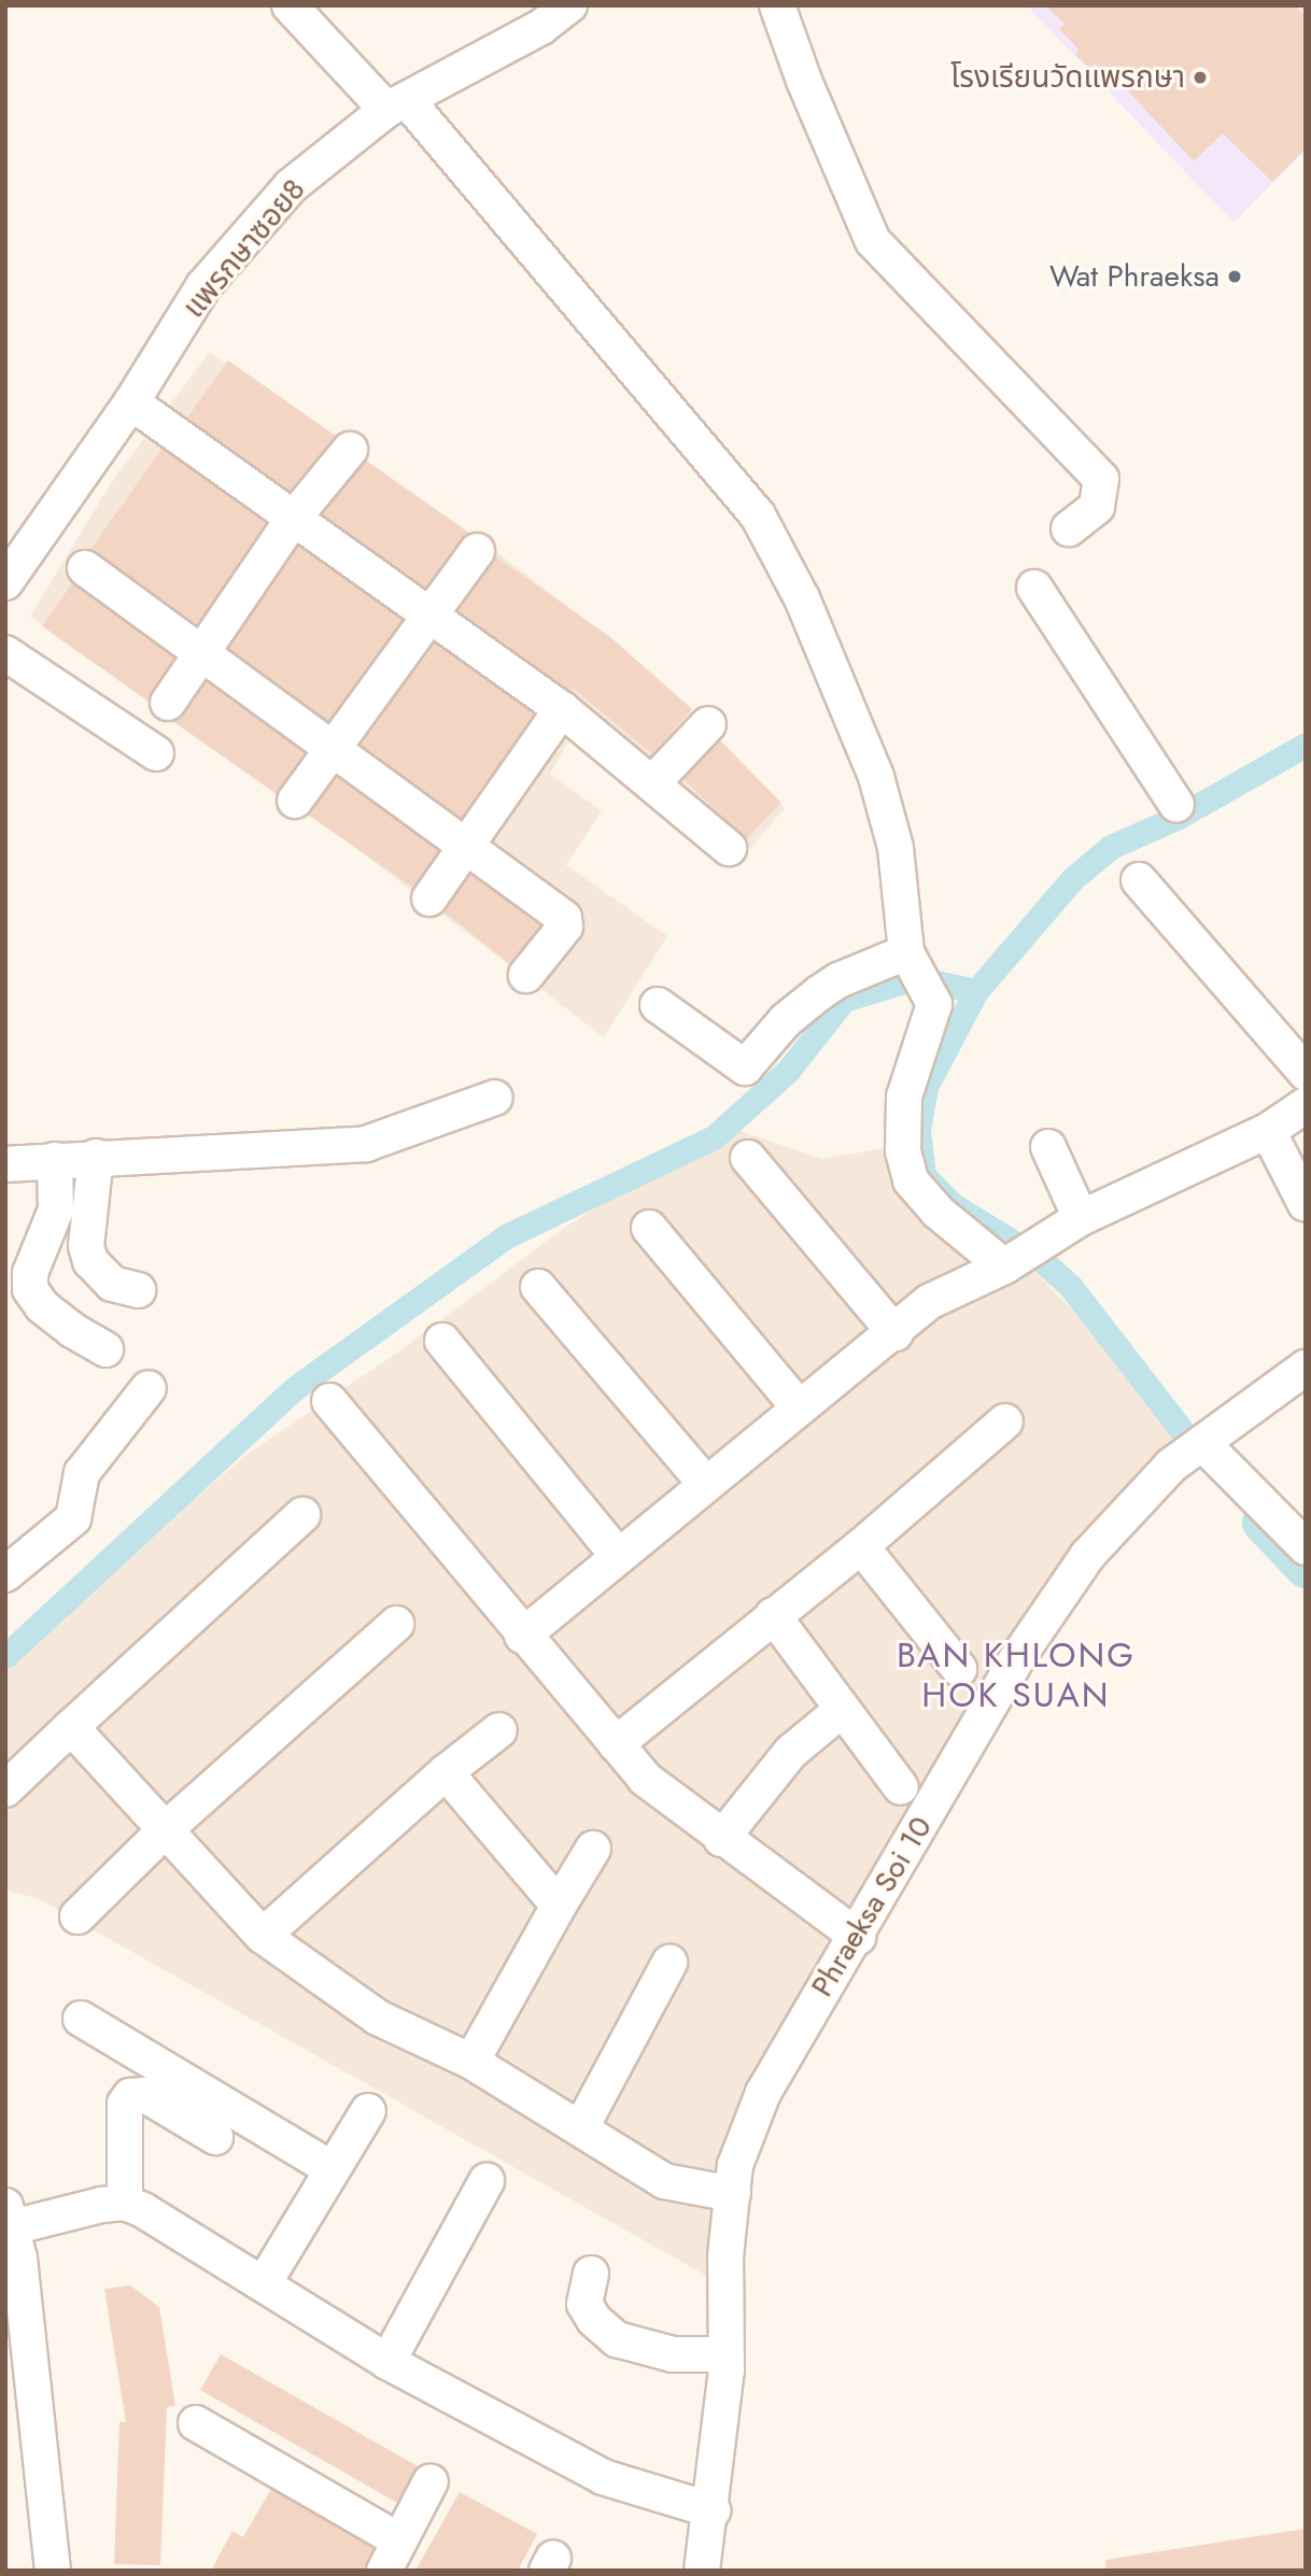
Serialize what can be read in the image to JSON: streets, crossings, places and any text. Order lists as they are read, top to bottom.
{
  "streets": {
    "street": ["แพรกษาซอย8", "Phraeksa Soi 10"]
  },
  "districts": ["BAN KHLONG HOK SUAN"],
  "places": ["โรงเรียนวัดแพรกษา", "Wat Phraeksa"]
}
